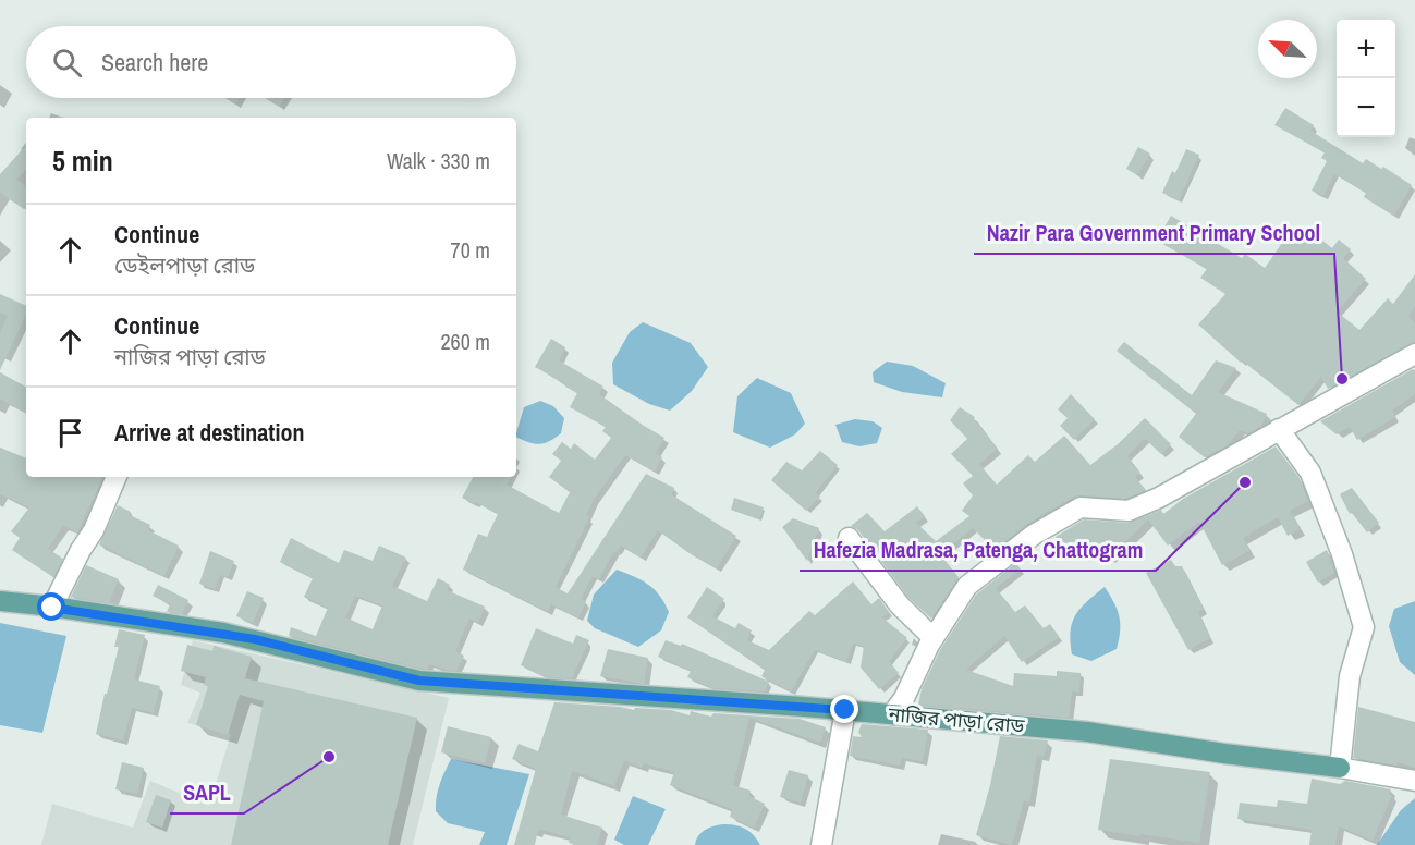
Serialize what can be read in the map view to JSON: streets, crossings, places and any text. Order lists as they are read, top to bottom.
{
  "streets": {
    "main road": ["নাজির পাড়া রোড"]
  },
  "places": ["Nazir Para Government Primary School", "Hafezia Madrasa, Patenga, Chattogram", "SAPL"],
  "north": "top left",
  "page": {
    "map_buttons": ["+", "−"],
    "search": "Search here",
    "heading": ["5 min", "Walk · 330 m"],
    "list": [
      ["Continue", "ডেইলপাড়া রোড", "70 m"],
      ["Continue", "নাজির পাড়া রোড", "260 m"],
      "Arrive at destination"
    ]
  }
}
